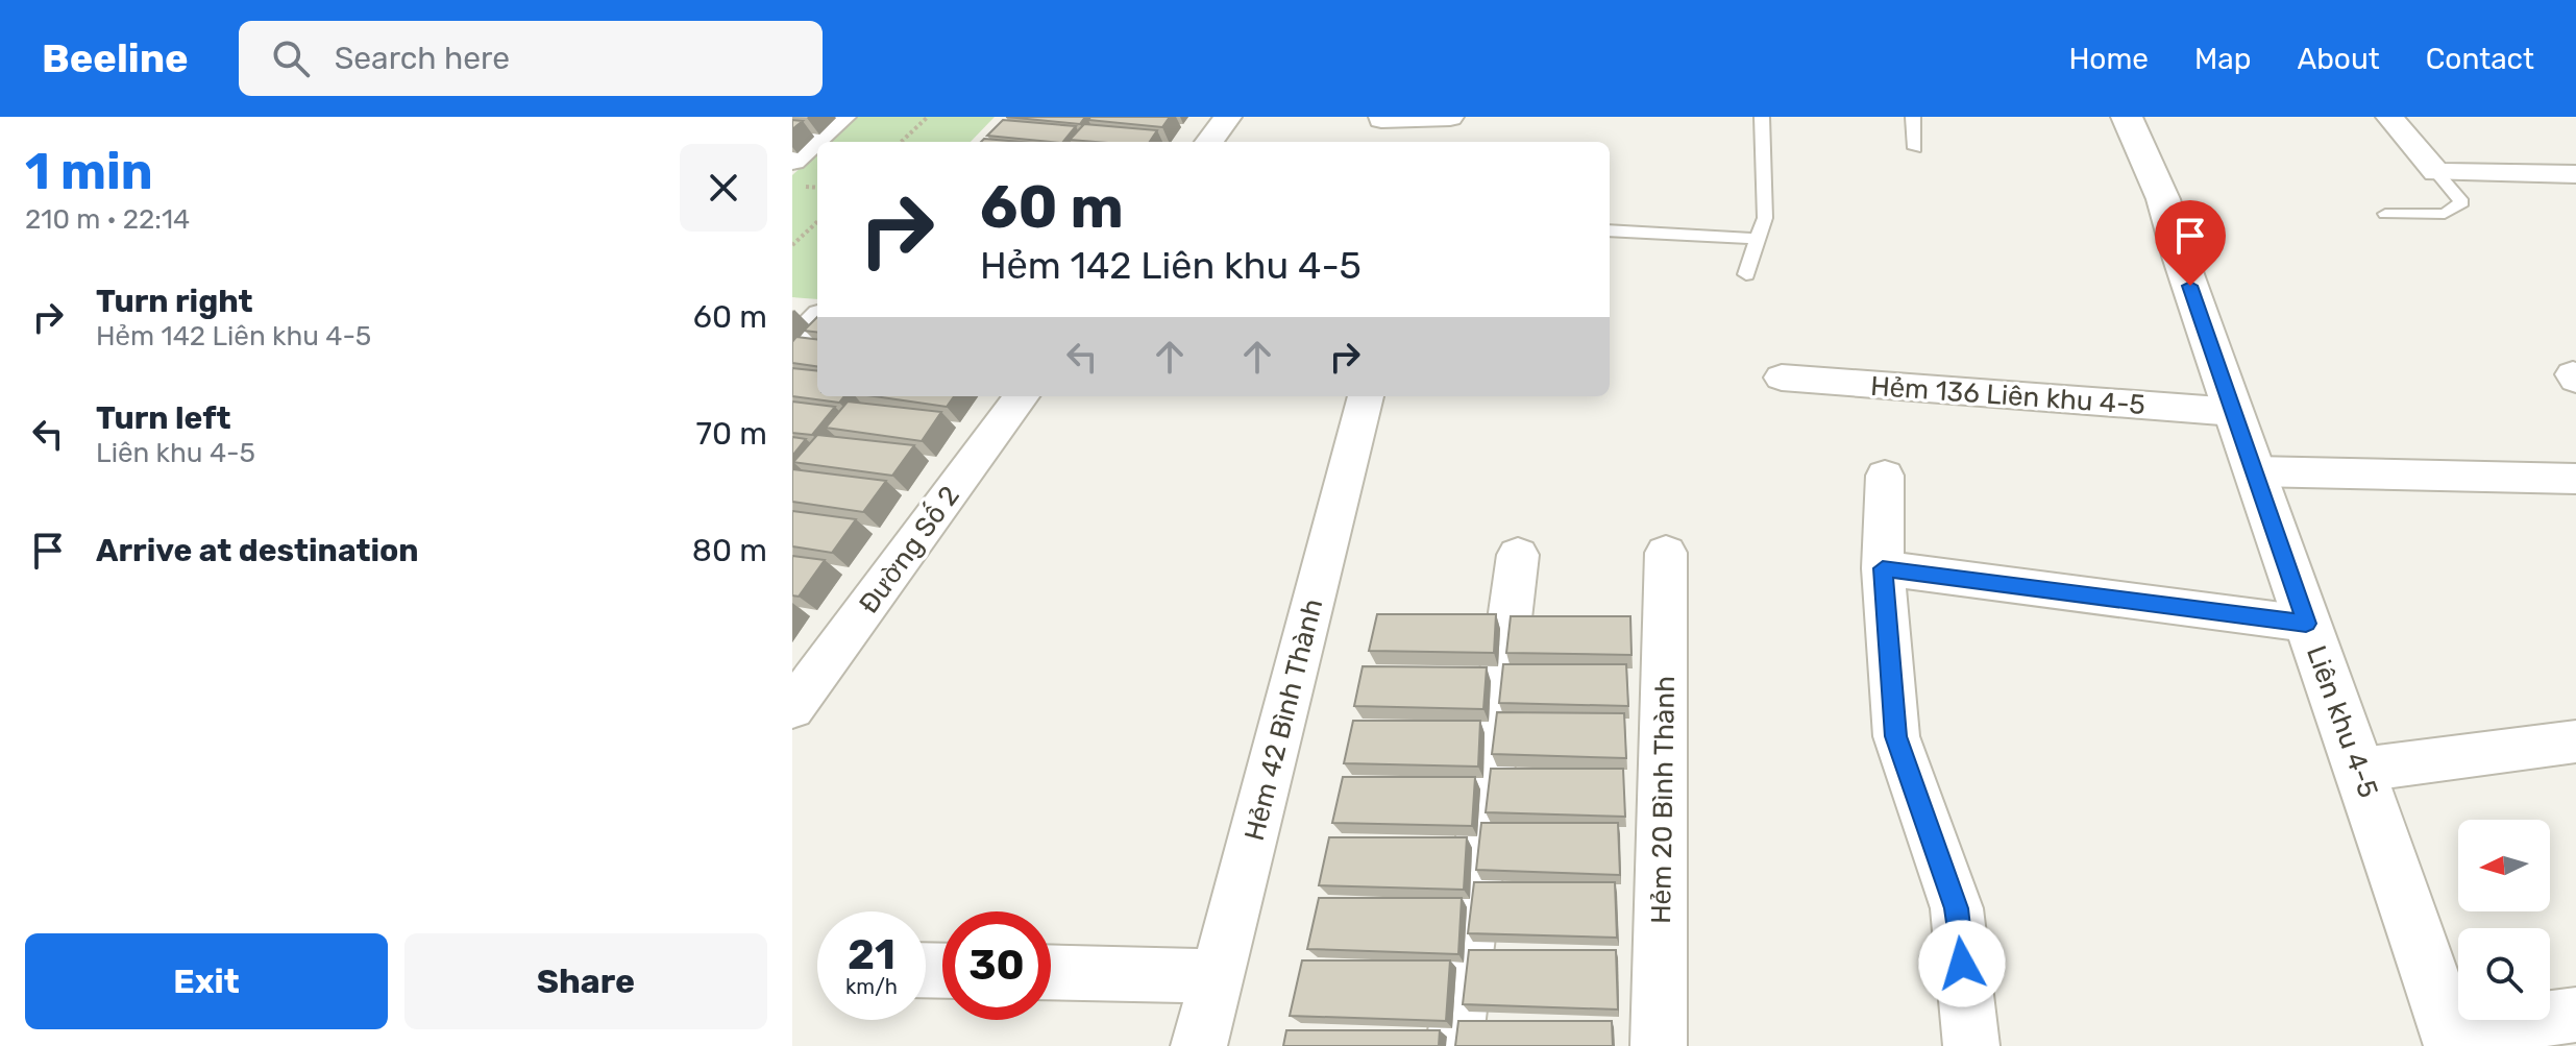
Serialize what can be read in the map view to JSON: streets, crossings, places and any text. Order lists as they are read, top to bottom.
{
  "streets": {
    "street": [
      "Hẻm 136 Liên khu 4-5",
      "Đường Số 2",
      "Hẻm 42 Bình Thành",
      "Liên khu 4-5",
      "Hẻm 20 Bình Thành"
    ]
  },
  "crossings": [
    ["Hẻm 136 Liên khu 4-5", "Liên khu 4-5"]
  ],
  "north": "left",
  "page": {
    "header": "Beeline",
    "search": "Search here",
    "nav": [
      "Home",
      "Map",
      "About",
      "Contact"
    ],
    "heading": ["1 min", "210 m · 22:14"],
    "turn": ["60 m", "Hẻm 142 Liên khu 4-5"],
    "list": [
      {
        "name": "Turn right",
        "note": "Hẻm 142 Liên khu 4-5",
        "value": "60 m"
      },
      {
        "name": "Turn left",
        "note": "Liên khu 4-5",
        "value": "70 m"
      },
      {
        "name": "Arrive at destination",
        "value": "80 m"
      }
    ],
    "speed": "21 km/h",
    "limit": "30",
    "buttons": ["Exit", "Share"]
  }
}
